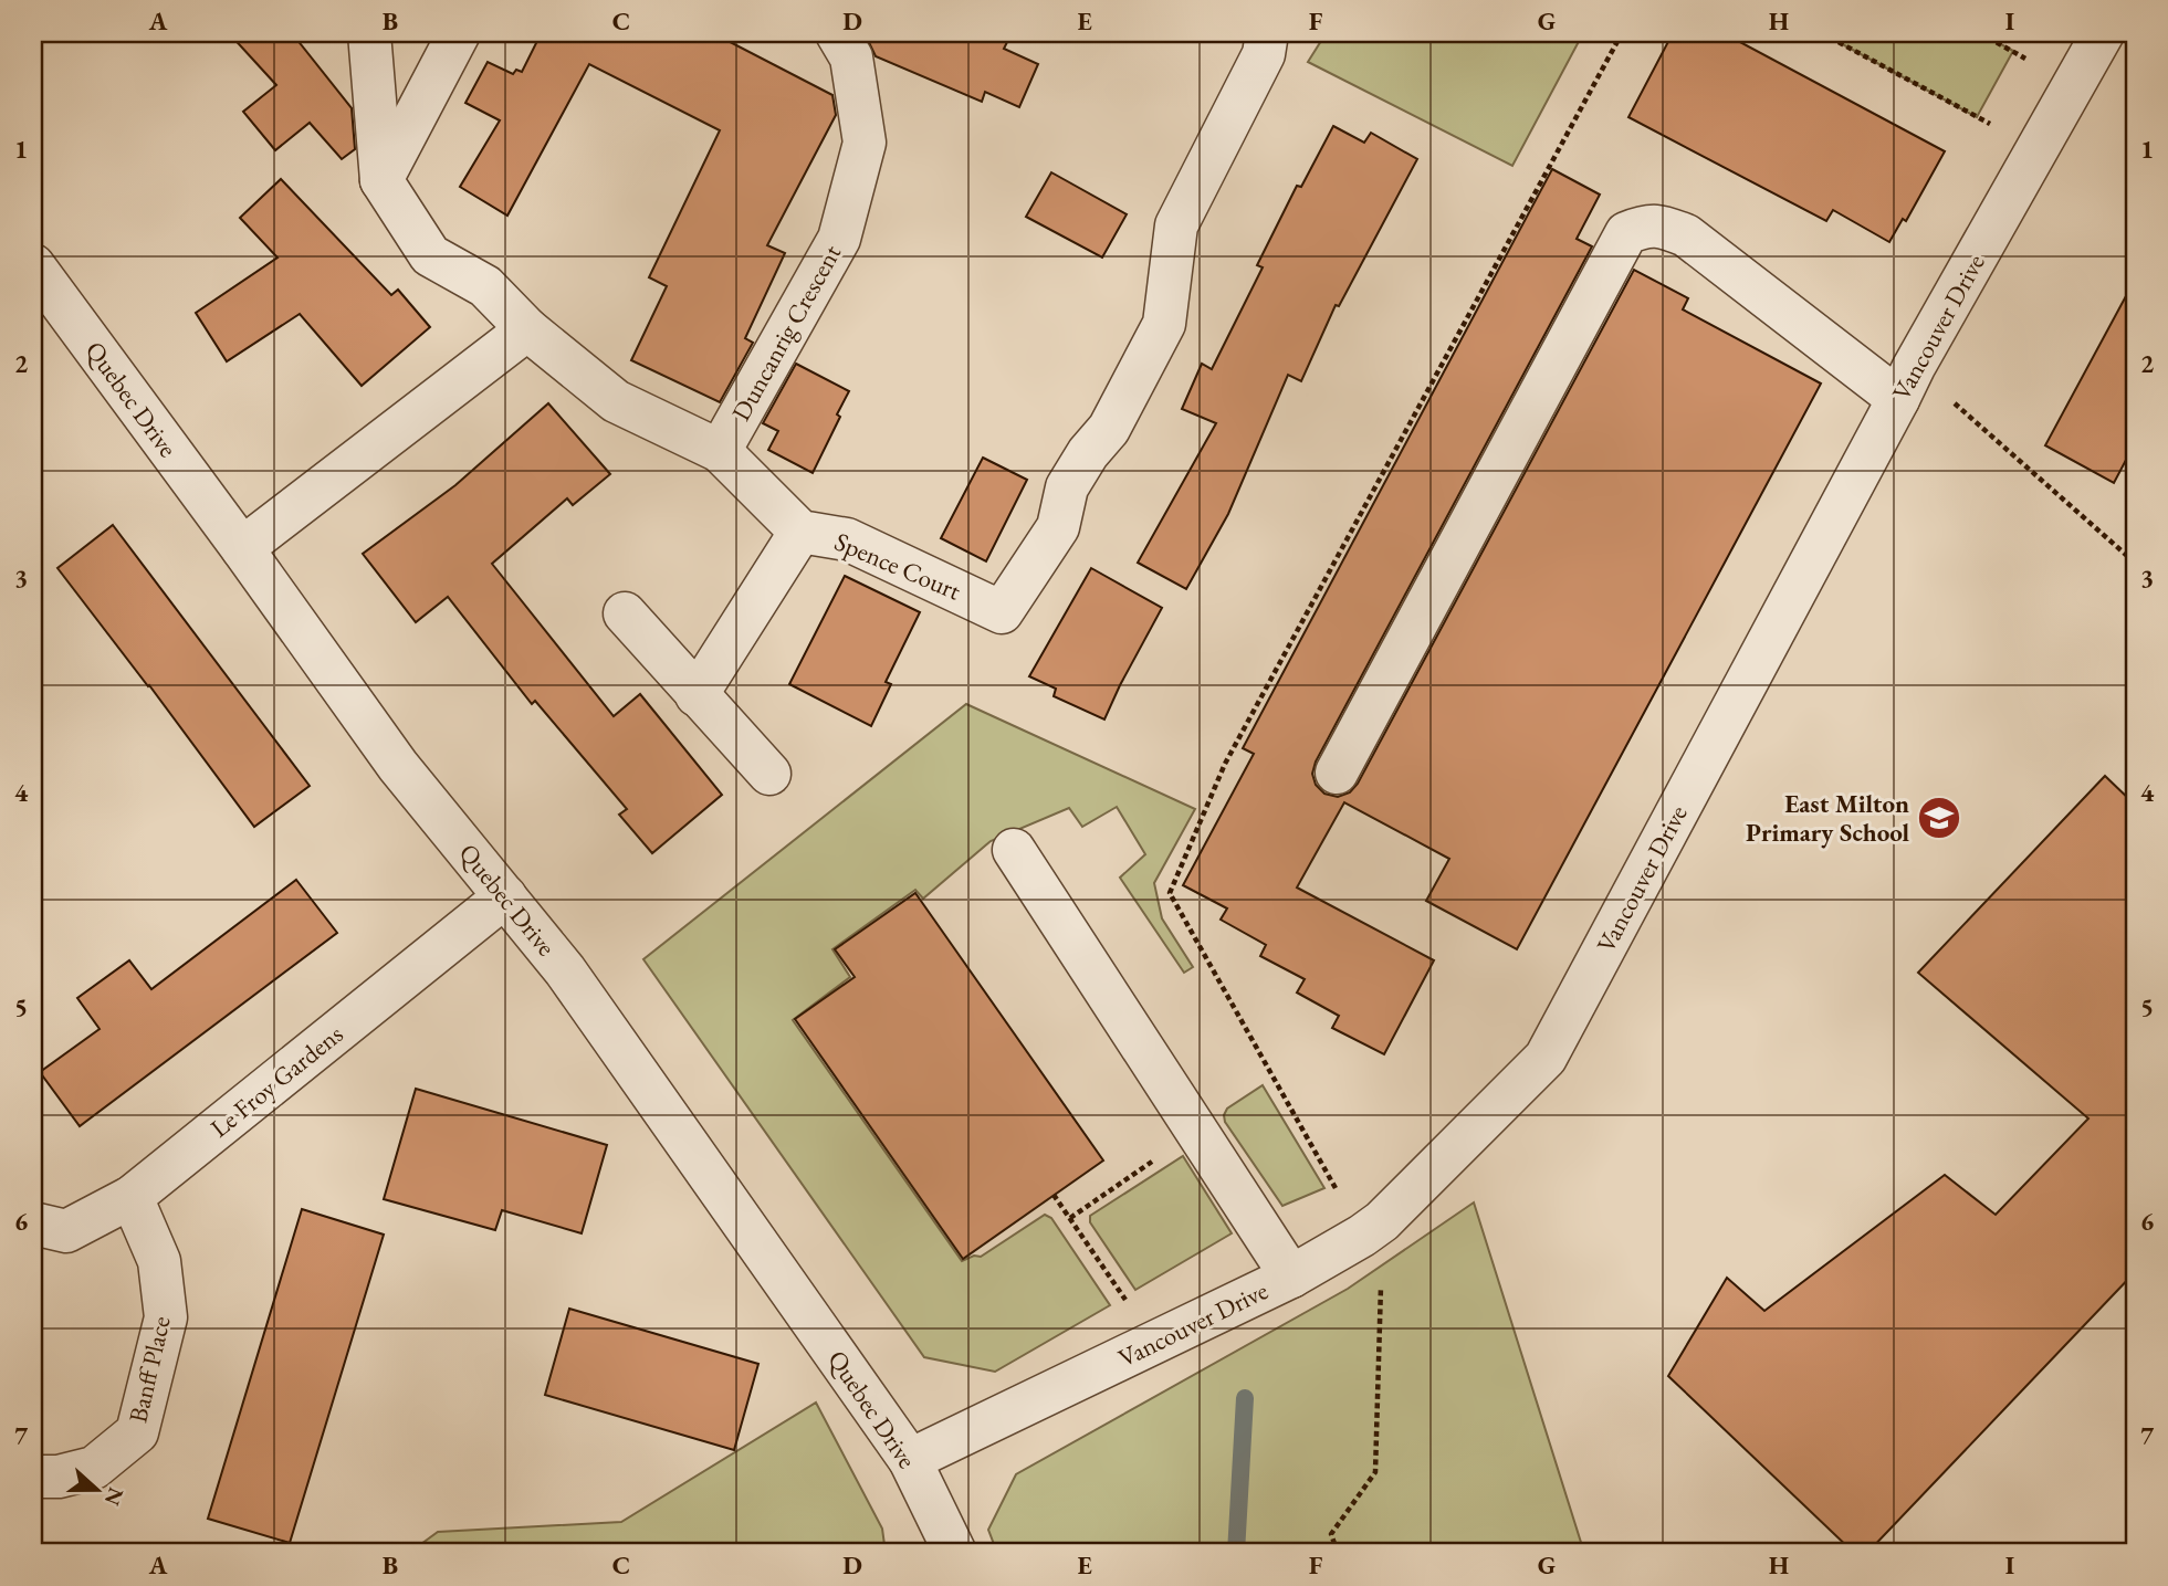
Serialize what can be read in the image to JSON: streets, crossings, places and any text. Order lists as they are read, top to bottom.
{
  "streets": {
    "street": [
      "Vancouver Drive",
      "Duncanrig Crescent",
      "Quebec Drive",
      "Spence Court",
      "Le Froy Gardens",
      "Banff Place"
    ]
  },
  "crossings": [
    ["Vancouver Drive", "Quebec Drive"],
    ["Duncanrig Crescent", "Spence Court"],
    ["Quebec Drive", "Le Froy Gardens"],
    ["Le Froy Gardens", "Banff Place"]
  ],
  "places": {
    "school or university": ["East Milton Primary School"]
  },
  "north": "right",
  "grid": {
    "columns": [
      "A",
      "B",
      "C",
      "D",
      "E",
      "F",
      "G",
      "H",
      "I"
    ],
    "rows": [
      "1",
      "2",
      "3",
      "4",
      "5",
      "6",
      "7"
    ]
  }
}
